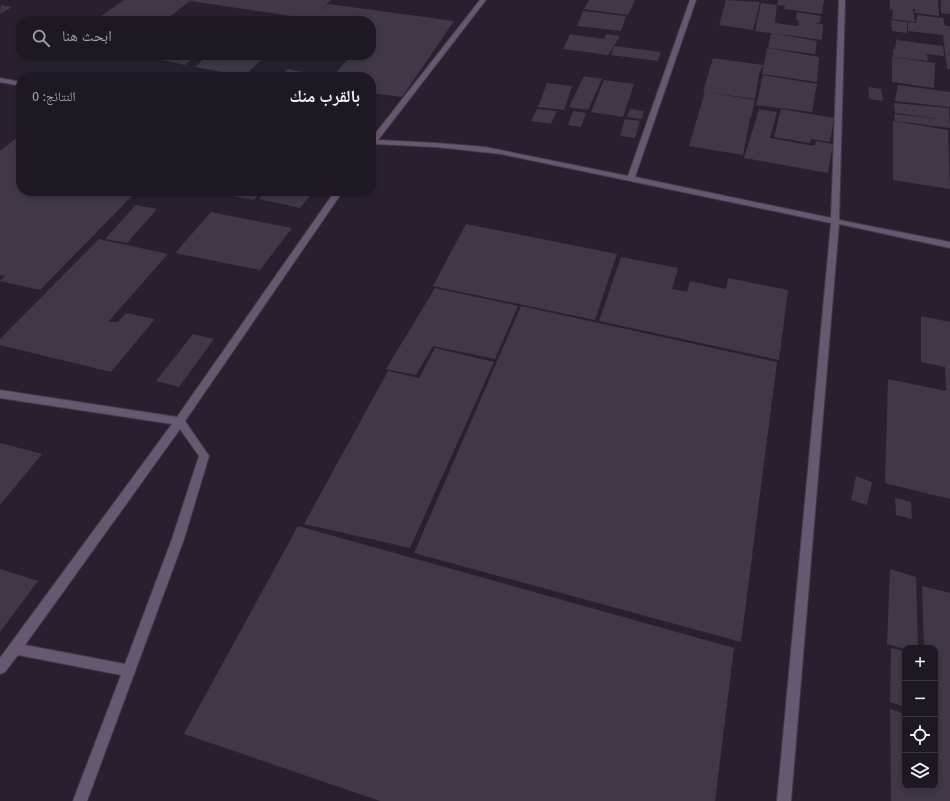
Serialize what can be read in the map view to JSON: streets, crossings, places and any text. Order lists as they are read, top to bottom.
{
  "page": {
    "search": "ابحث هنا",
    "heading": ["بالقرب منك", "النتائج: 0"],
    "map_buttons": ["+", "−"]
  }
}
